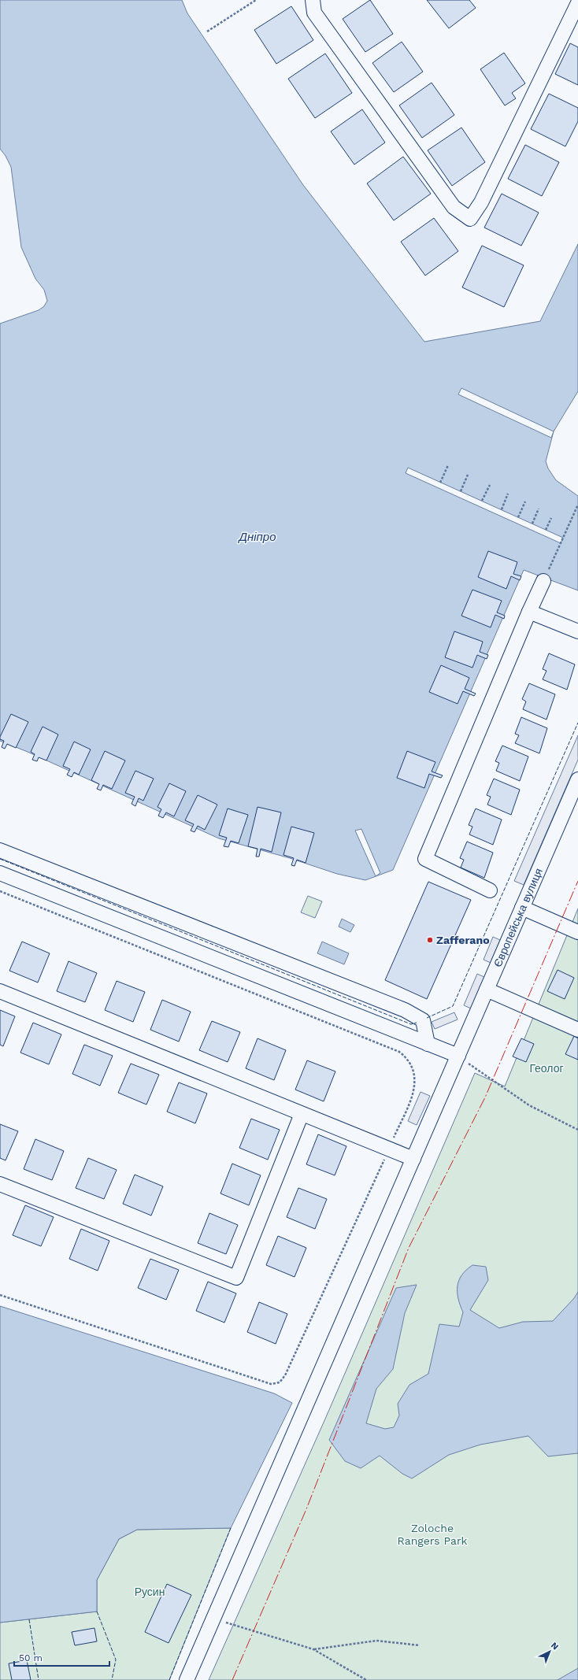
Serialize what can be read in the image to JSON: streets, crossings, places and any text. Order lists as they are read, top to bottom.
{
  "streets": {
    "street": ["Європейська вулиця"]
  },
  "water": ["Дніпро"],
  "parks": ["Геолог", "Zoloche Rangers Park", "Русин"],
  "places": ["Zafferano"],
  "scale_bar": "50 m",
  "north": "top right"
}
